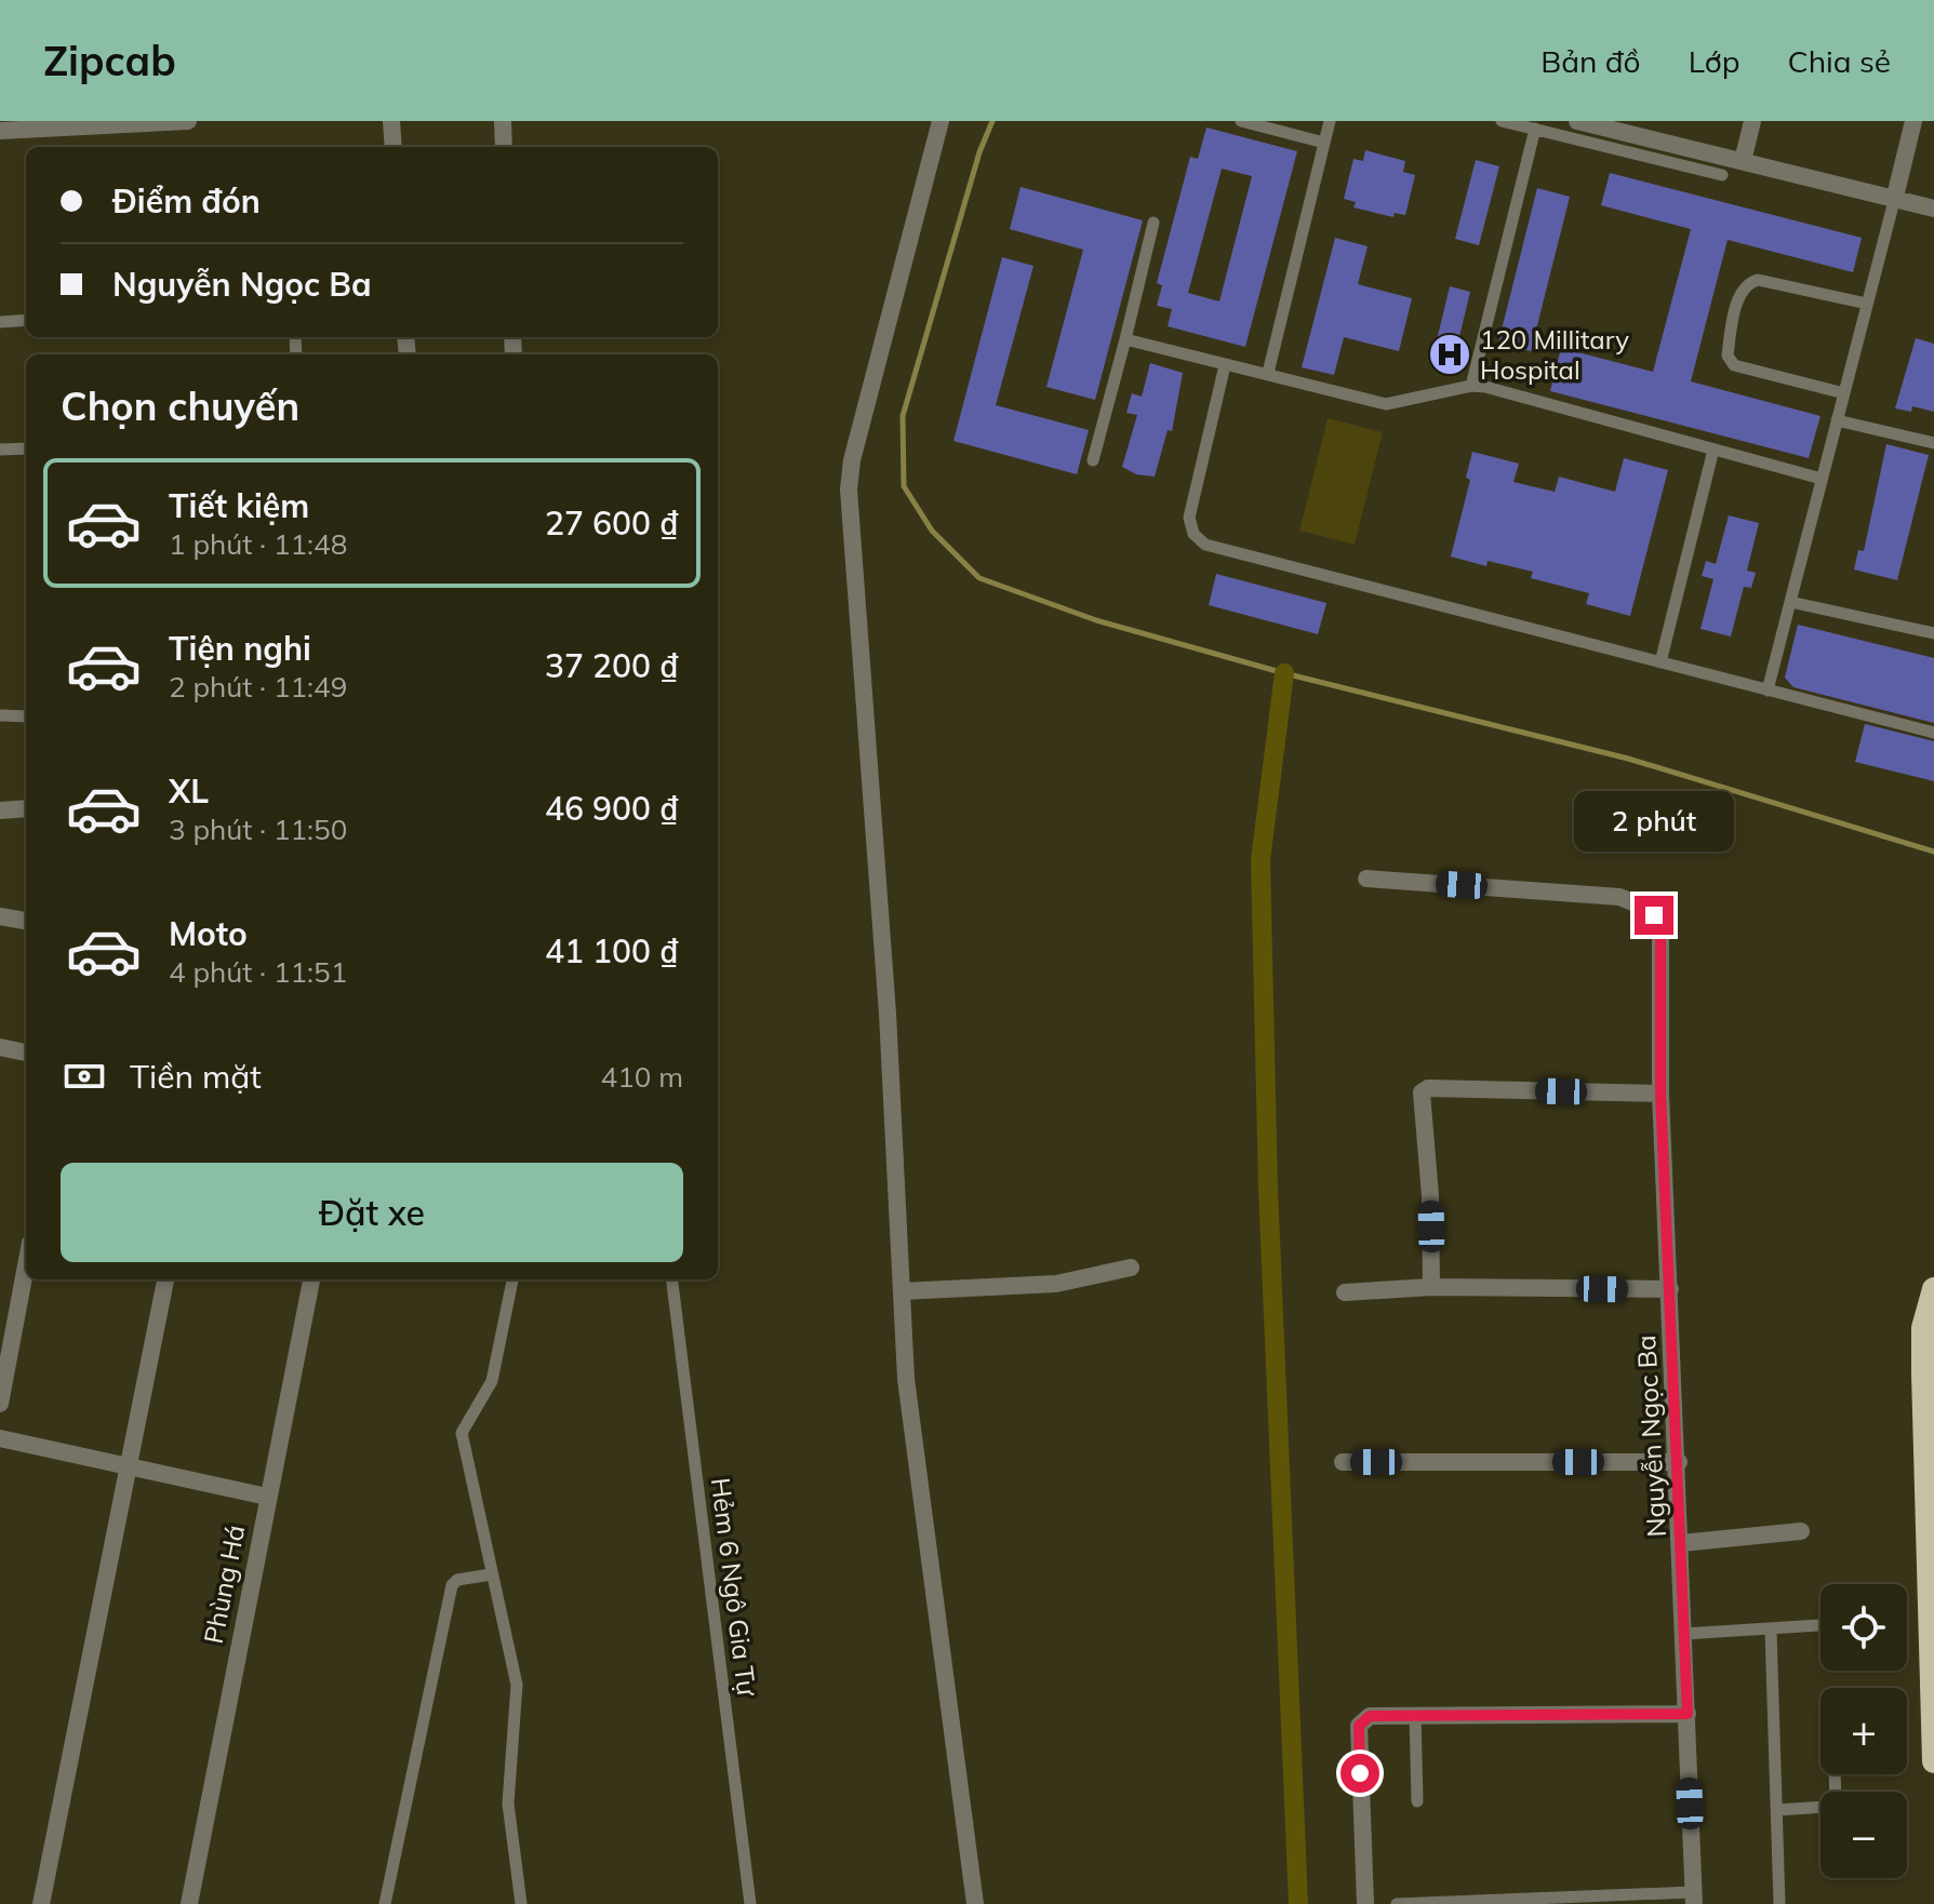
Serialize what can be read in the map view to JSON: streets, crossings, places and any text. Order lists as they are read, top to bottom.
{
  "streets": {
    "street": ["Nguyễn Ngọc Ba", "Phùng Há"],
    "lane": ["Hẻm 6 Ngô Gia Tự"]
  },
  "places": {
    "hospital": ["120 Millitary Hospital"]
  },
  "page": {
    "header": "Zipcab",
    "nav": ["Bản đồ", "Lớp", "Chia sẻ"],
    "banner": ["Điểm đón", "Nguyễn Ngọc Ba"],
    "heading": "Chọn chuyến",
    "list": [
      {
        "name": "Tiết kiệm",
        "note": "1 phút · 11:48",
        "value": "27 600 ₫"
      },
      {
        "name": "Tiện nghi",
        "note": "2 phút · 11:49",
        "value": "37 200 ₫"
      },
      {
        "name": "XL",
        "note": "3 phút · 11:50",
        "value": "46 900 ₫"
      },
      {
        "name": "Moto",
        "note": "4 phút · 11:51",
        "value": "41 100 ₫"
      }
    ],
    "bubble": "2 phút",
    "pay": ["Tiền mặt", "410 m"],
    "buttons": "Đặt xe",
    "map_buttons": ["+", "−"]
  }
}
